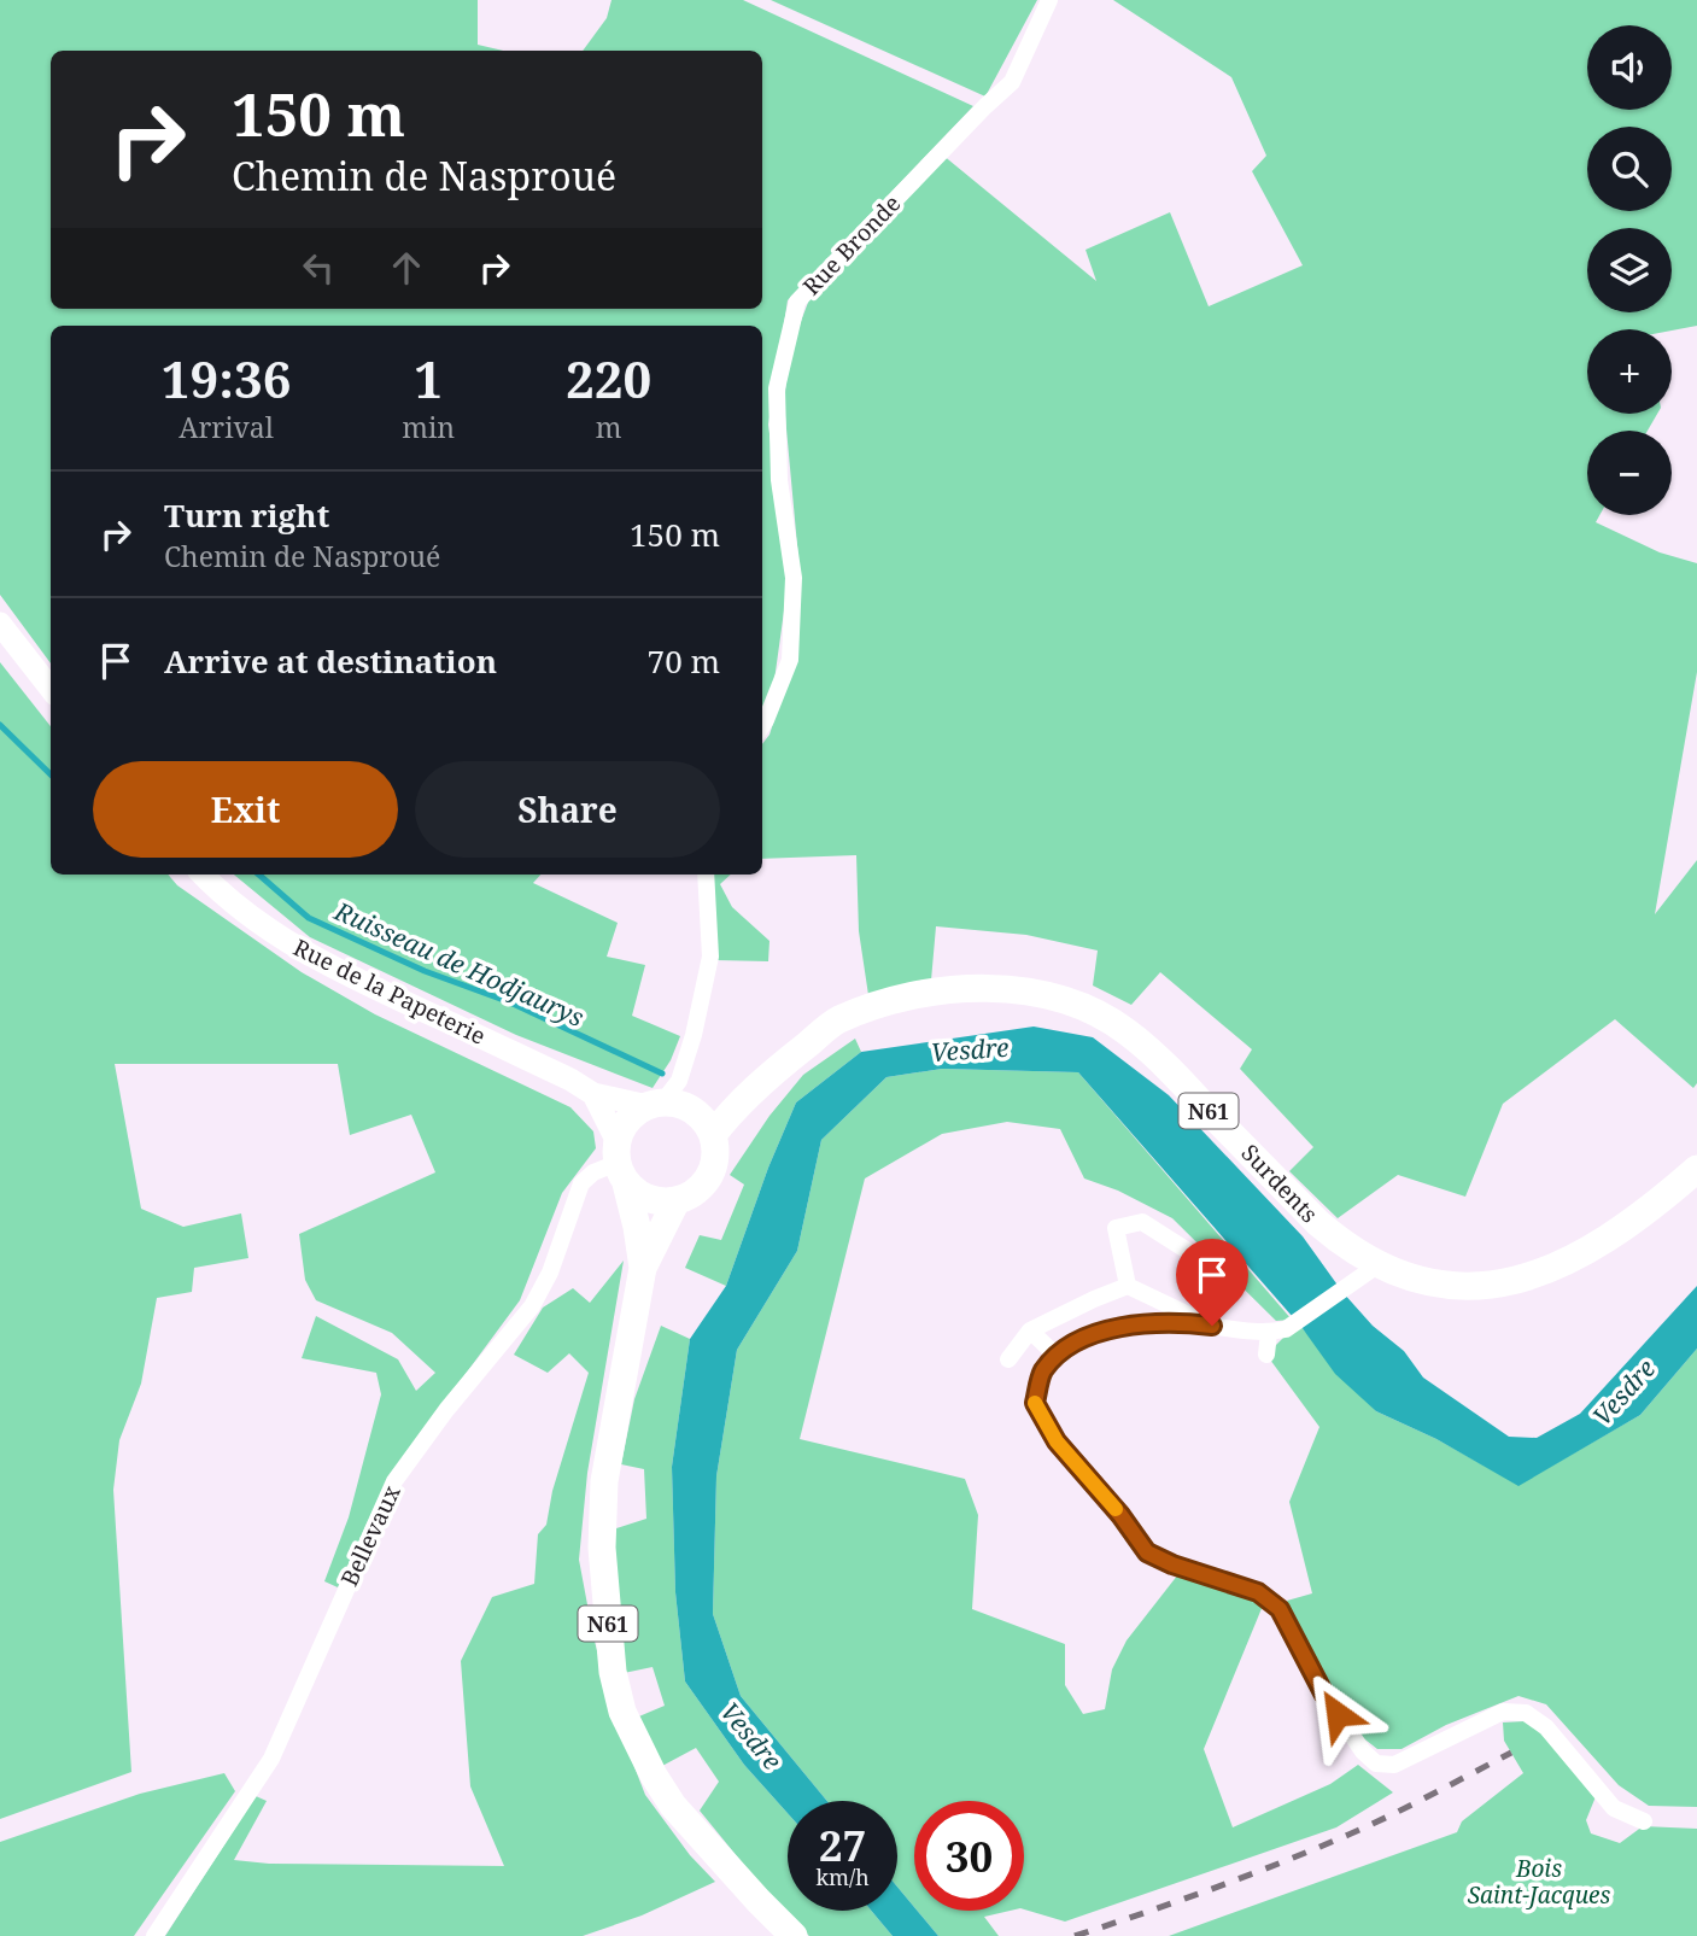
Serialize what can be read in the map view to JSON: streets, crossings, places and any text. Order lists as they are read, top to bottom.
{
  "streets": {
    "main road": ["Rue de la Papeterie", "N61", "Surdents"],
    "street": ["Rue Bronde", "Bellevaux"]
  },
  "crossings": [
    ["Rue de la Papeterie", "N61"],
    ["Rue de la Papeterie", "Surdents"],
    ["Rue de la Papeterie", "Bellevaux"],
    ["N61", "Surdents"],
    ["N61", "Bellevaux"],
    ["Surdents", "Bellevaux"]
  ],
  "water": ["Ruisseau de Hodjaurys", "Vesdre"],
  "parks": ["Bois Saint-Jacques"],
  "page": {
    "map_buttons": ["+", "−"],
    "turn": ["150 m", "Chemin de Nasproué"],
    "eta": [
      "19:36",
      "Arrival",
      "1",
      "min",
      "220",
      "m"
    ],
    "list": [
      {
        "name": "Turn right",
        "note": "Chemin de Nasproué",
        "value": "150 m"
      },
      {
        "name": "Arrive at destination",
        "value": "70 m"
      }
    ],
    "buttons": ["Exit", "Share"],
    "speed": "27 km/h",
    "limit": "30"
  }
}
